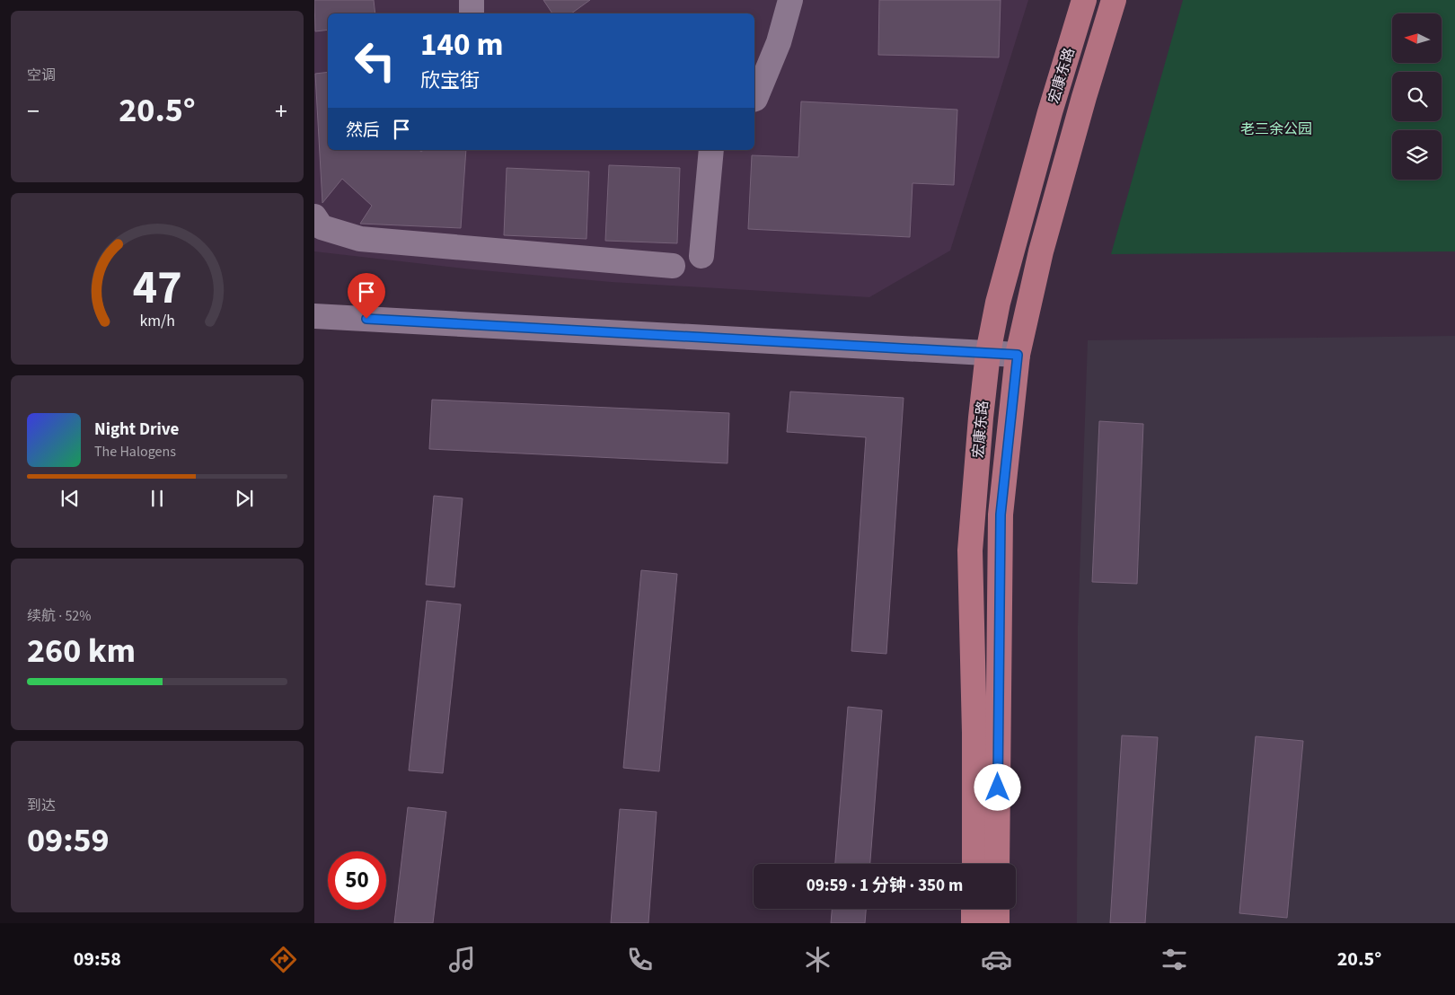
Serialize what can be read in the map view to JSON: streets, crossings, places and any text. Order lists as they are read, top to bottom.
{
  "streets": {
    "main road": ["宏康东路"]
  },
  "parks": ["老三余公园"],
  "north": "left",
  "page": {
    "tile": [
      "空调",
      ["续航 · 52%", "260 km"],
      ["到达", "09:59"]
    ],
    "turn": ["140 m", "欣宝街"],
    "heat": ["−", "20.5°", "+"],
    "then": "然后",
    "song": ["Night Drive", "The Halogens"],
    "limit": "50",
    "trip": "09:59 · 1 分钟 · 350 m",
    "tabs": ["09:58", "20.5°"],
    "gauge": ["47", "km/h"]
  }
}
